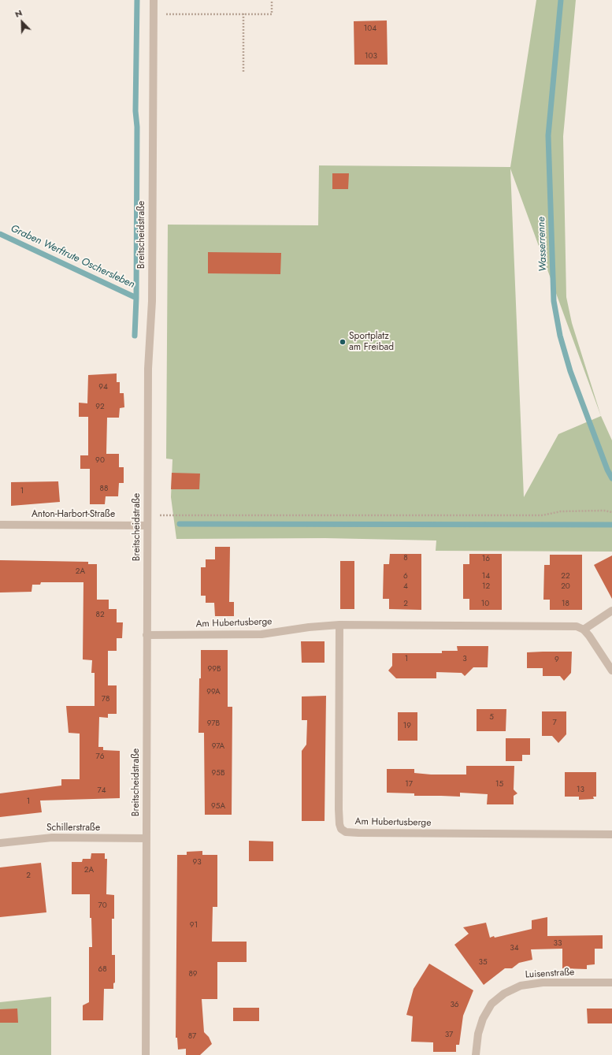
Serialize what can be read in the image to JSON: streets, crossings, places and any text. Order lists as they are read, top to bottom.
{
  "streets": {
    "street": [
      "Breitscheidstraße",
      "Anton-Harbort-Straße",
      "Am Hubertusberge",
      "Schillerstraße",
      "Luisenstraße"
    ]
  },
  "crossings": [
    ["Breitscheidstraße", "Anton-Harbort-Straße"],
    ["Breitscheidstraße", "Am Hubertusberge"],
    ["Breitscheidstraße", "Schillerstraße"]
  ],
  "water": ["Wasserrenne", "Graben Werftrute Oschersleben"],
  "places": ["Sportplatz am Freibad"],
  "house_numbers": [
    "104",
    "103",
    "94",
    "92",
    "90",
    "88",
    "1",
    "8",
    "16",
    "2A",
    "6",
    "14",
    "22",
    "4",
    "12",
    "20",
    "2",
    "10",
    "18",
    "82",
    "1",
    "3",
    "9",
    "99B",
    "99A",
    "78",
    "5",
    "7",
    "97B",
    "19",
    "97A",
    "76",
    "95B",
    "17",
    "15",
    "13",
    "74",
    "1",
    "95A",
    "93",
    "2A",
    "2",
    "70",
    "91",
    "33",
    "34",
    "35",
    "68",
    "89",
    "36",
    "37",
    "87"
  ],
  "north": "top left"
}
